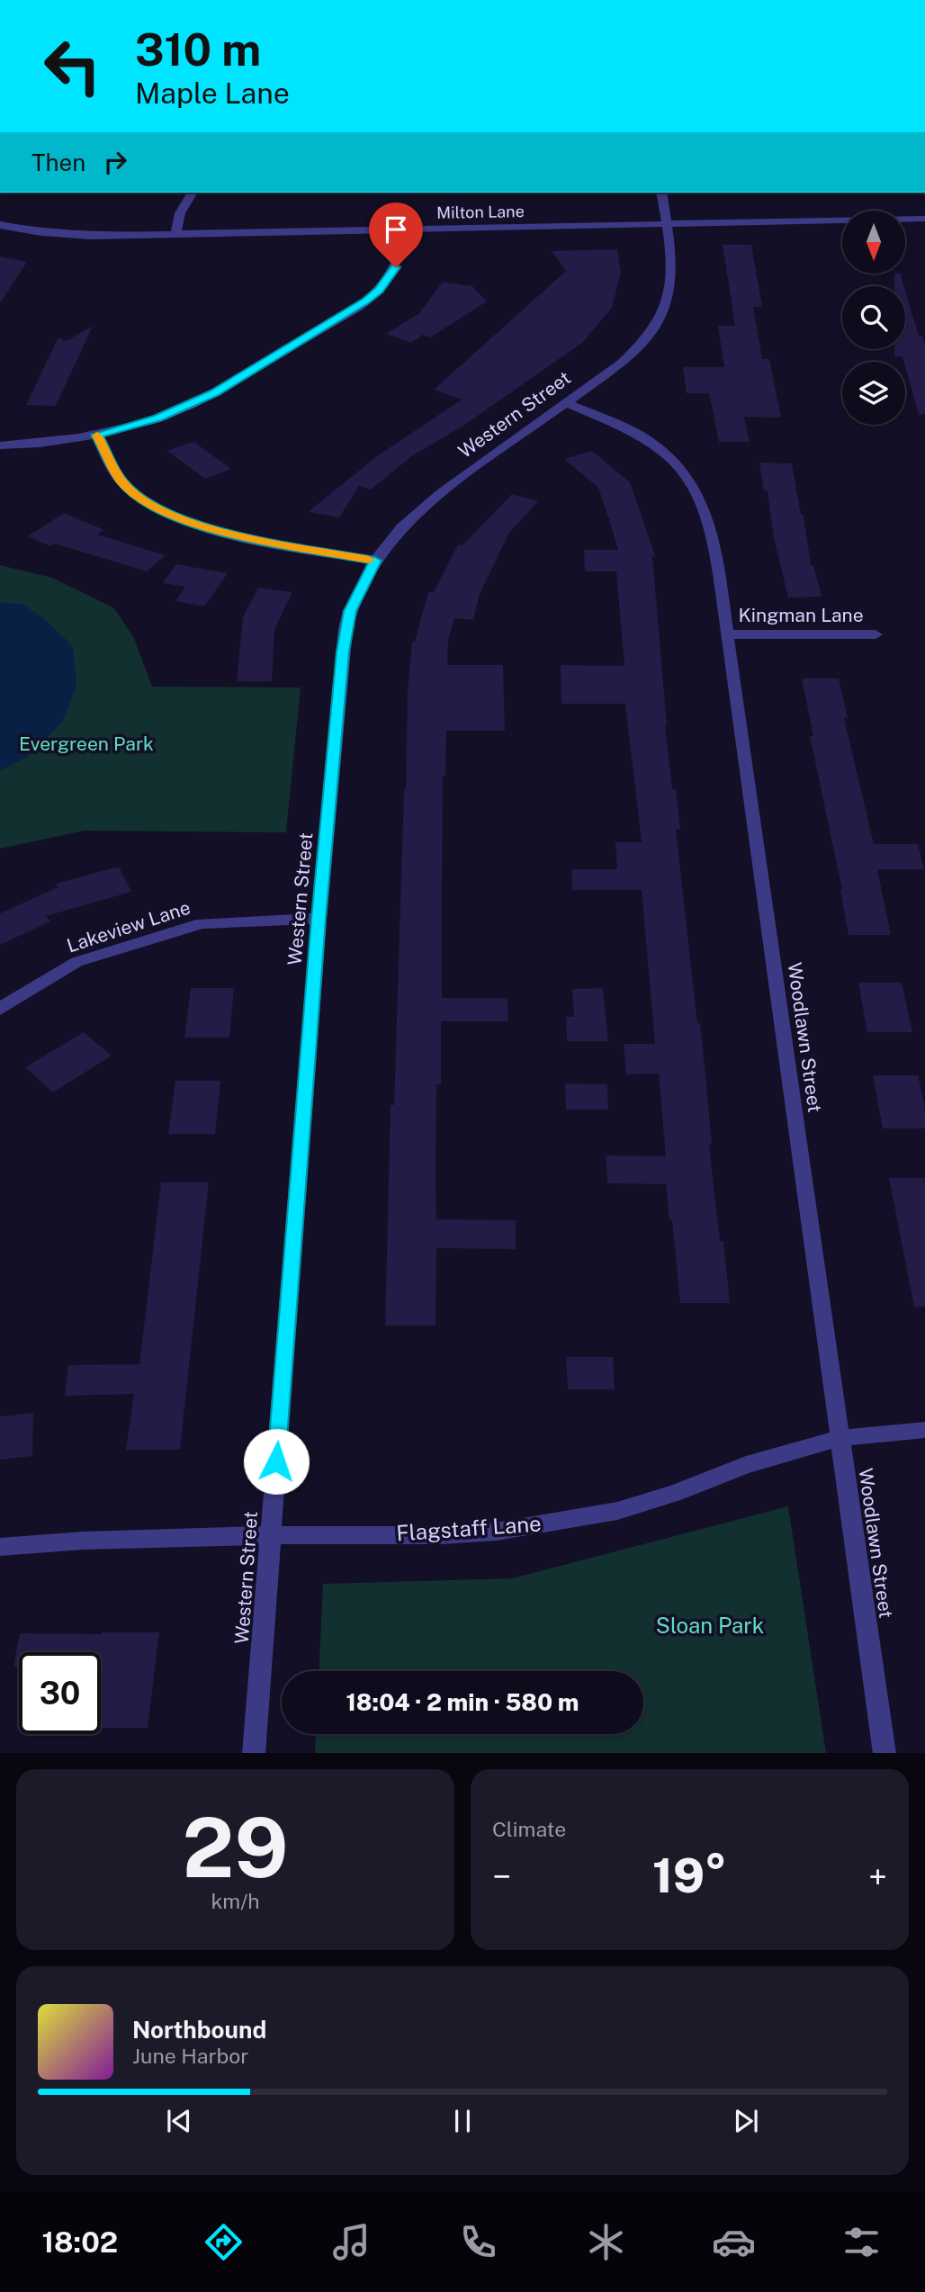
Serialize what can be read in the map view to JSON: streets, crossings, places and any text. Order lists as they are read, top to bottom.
{
  "streets": {
    "street": [
      "Milton Lane",
      "Western Street",
      "Kingman Lane",
      "Lakeview Lane",
      "Woodlawn Street",
      "Flagstaff Lane"
    ]
  },
  "crossings": [
    ["Milton Lane", "Western Street"],
    ["Western Street", "Lakeview Lane"],
    ["Western Street", "Woodlawn Street"],
    ["Western Street", "Flagstaff Lane"],
    ["Kingman Lane", "Woodlawn Street"],
    ["Woodlawn Street", "Flagstaff Lane"]
  ],
  "parks": ["Evergreen Park", "Sloan Park"],
  "north": "bottom",
  "page": {
    "turn": ["310 m", "Maple Lane"],
    "then": "Then",
    "limit": "30",
    "trip": "18:04 · 2 min · 580 m",
    "tile": [
      ["29", "km/h"],
      "Climate"
    ],
    "heat": ["−", "19°", "+"],
    "song": ["Northbound", "June Harbor"],
    "tabs": "18:02"
  }
}
